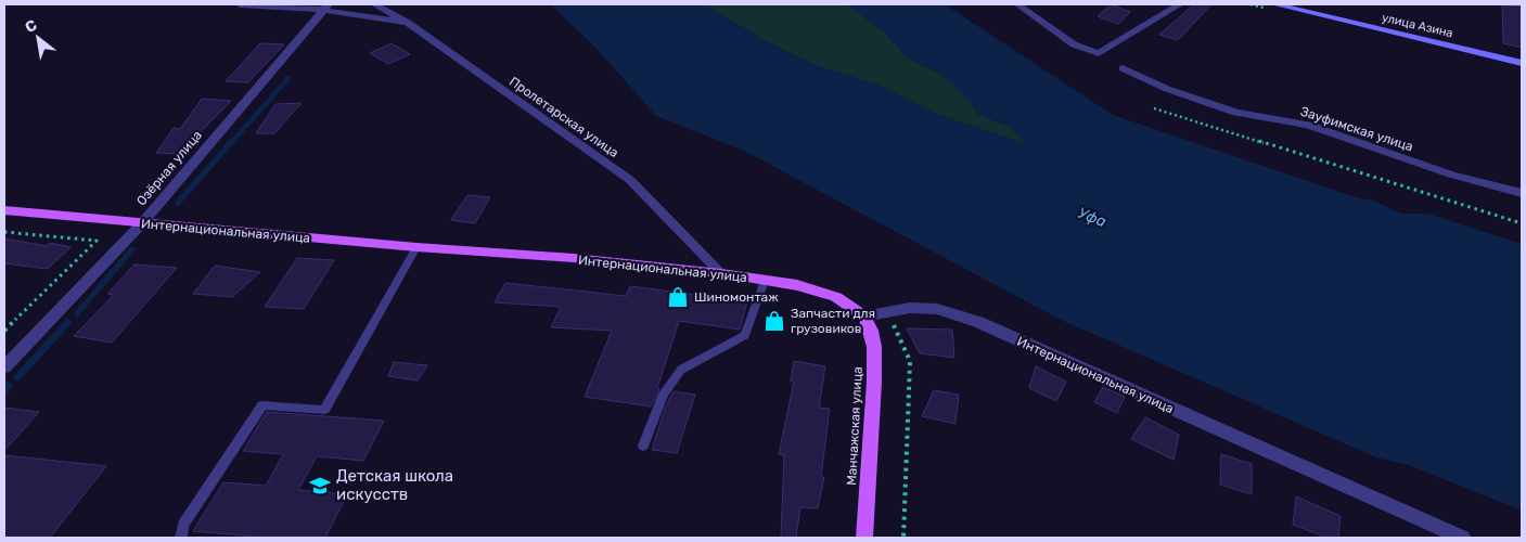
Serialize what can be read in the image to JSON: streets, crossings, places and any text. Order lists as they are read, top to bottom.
{
  "streets": {
    "main road": ["Интернациональная улица", "Манчажская улица"],
    "street": [
      "улица Азина",
      "Пролетарская улица",
      "Зауфимская улица",
      "Озёрная улица"
    ]
  },
  "crossings": [
    ["Пролетарская улица", "Интернациональная улица"],
    ["Озёрная улица", "Интернациональная улица"],
    ["Интернациональная улица", "Манчажская улица"]
  ],
  "water": ["Уфа"],
  "places": {
    "shop": ["Шиномонтаж", "Запчасти для грузовиков"],
    "school or university": ["Детская школа искусств"]
  },
  "north": "top left"
}
